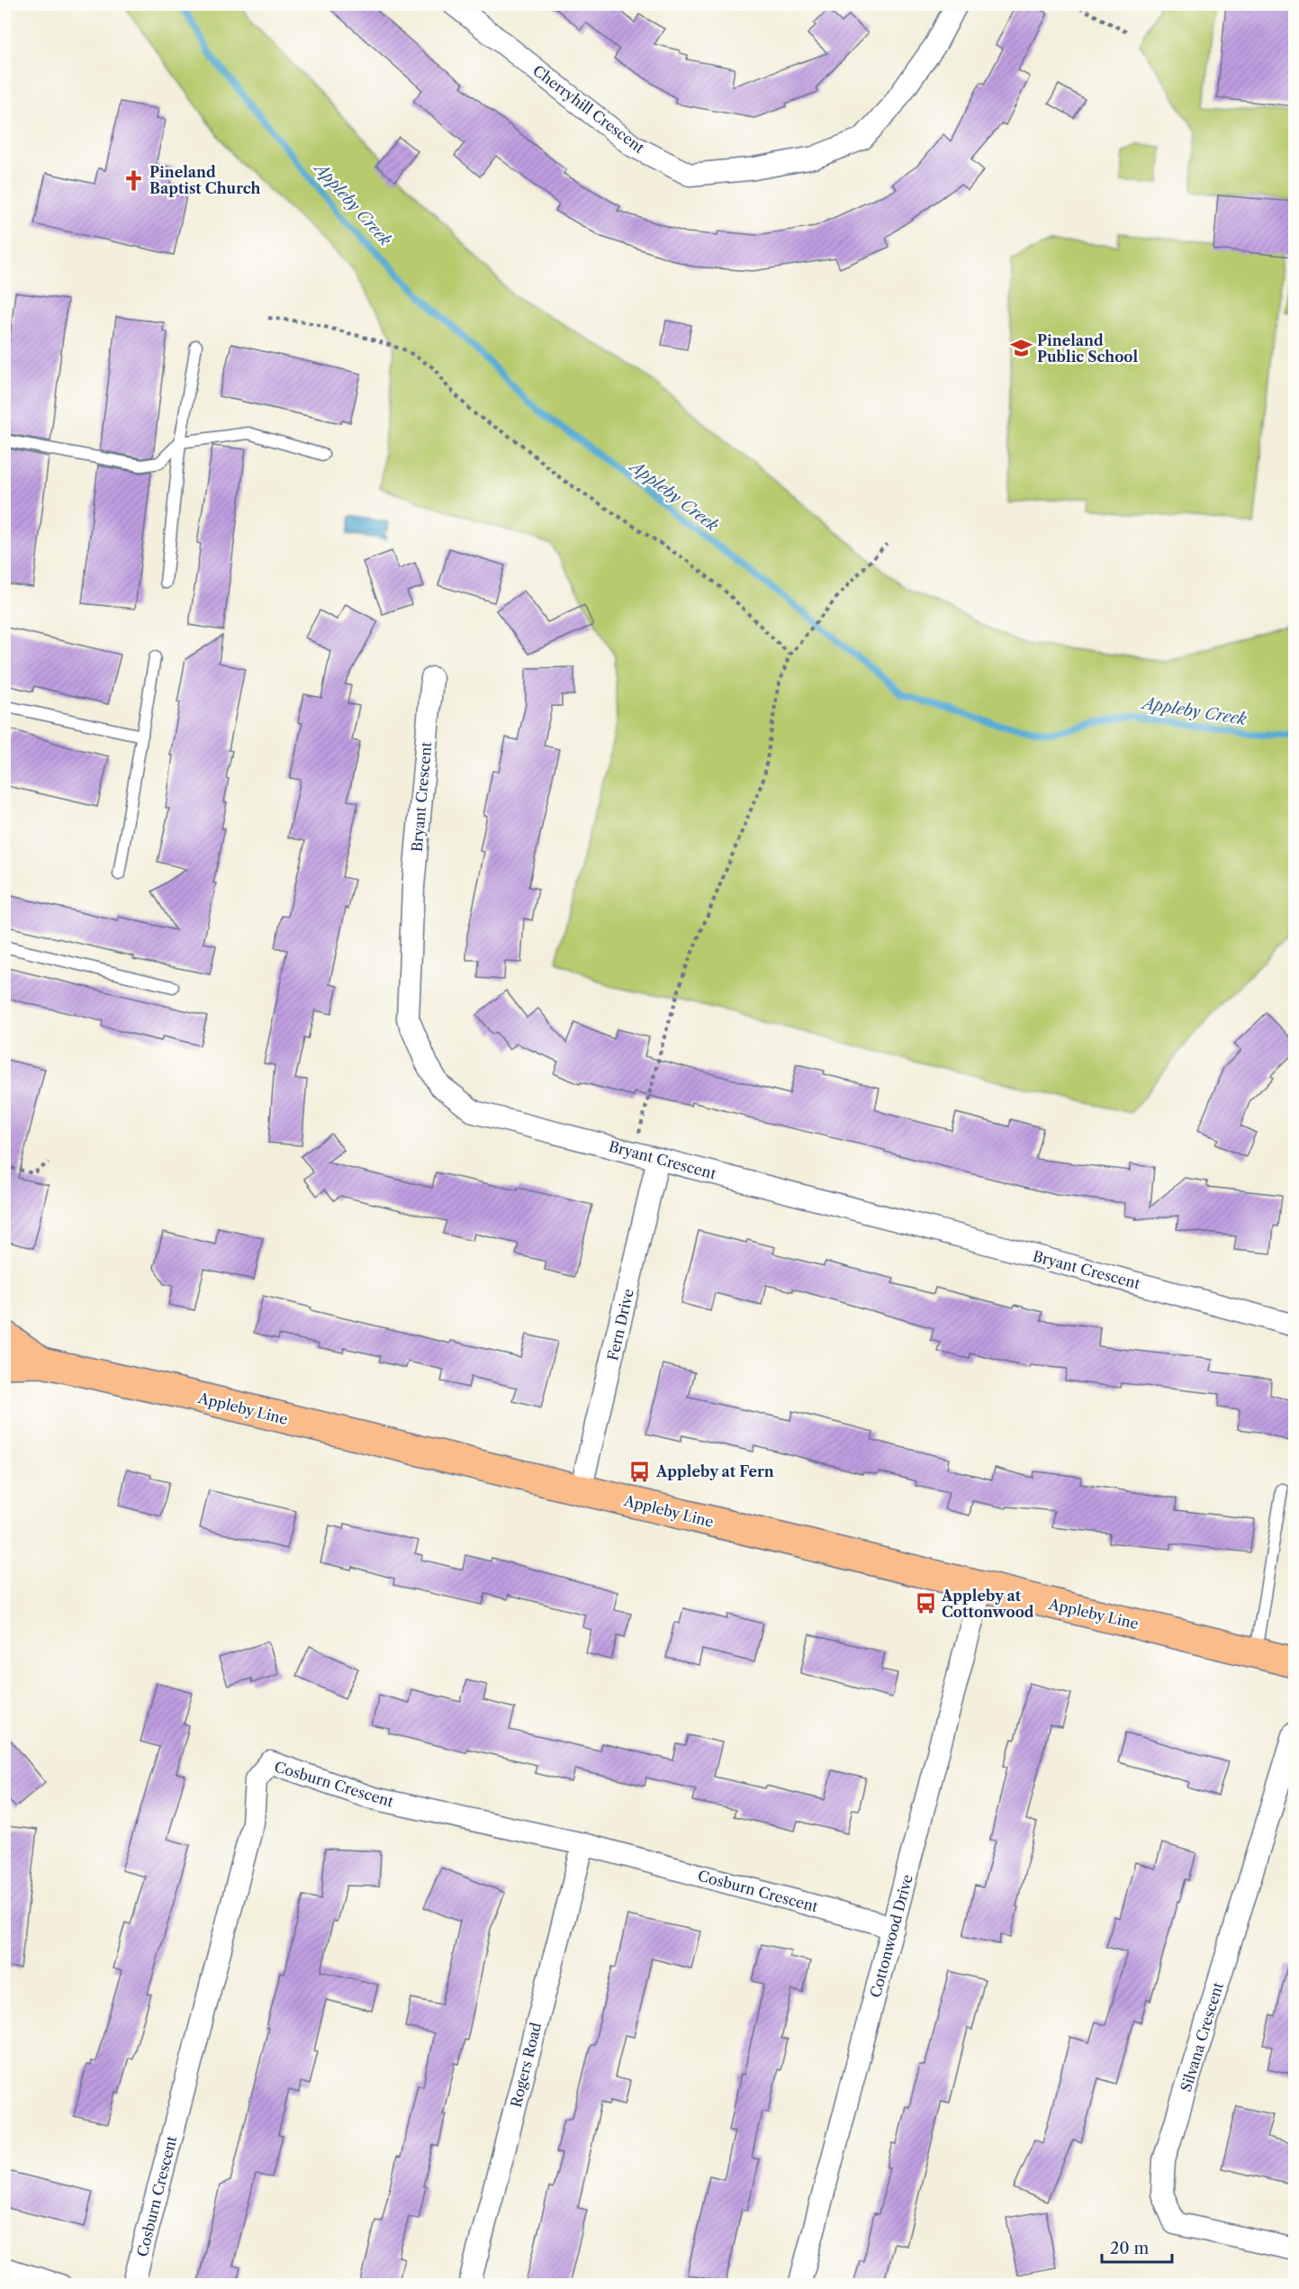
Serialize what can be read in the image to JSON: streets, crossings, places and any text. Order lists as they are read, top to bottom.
{
  "streets": {
    "main road": ["Appleby Line"],
    "street": [
      "Cherryhill Crescent",
      "Bryant Crescent",
      "Fern Drive",
      "Cosburn Crescent",
      "Cottonwood Drive",
      "Silvana Crescent",
      "Rogers Road"
    ]
  },
  "crossings": [
    ["Bryant Crescent", "Fern Drive"],
    ["Fern Drive", "Appleby Line"],
    ["Appleby Line", "Cottonwood Drive"],
    ["Cosburn Crescent", "Cottonwood Drive"],
    ["Cosburn Crescent", "Rogers Road"]
  ],
  "water": ["Appleby Creek"],
  "places": {
    "church": ["Pineland Baptist Church"],
    "school or university": ["Pineland Public School"],
    "bus stop": ["Appleby at Fern", "Appleby at Cottonwood"]
  },
  "scale_bar": "20 m"
}
